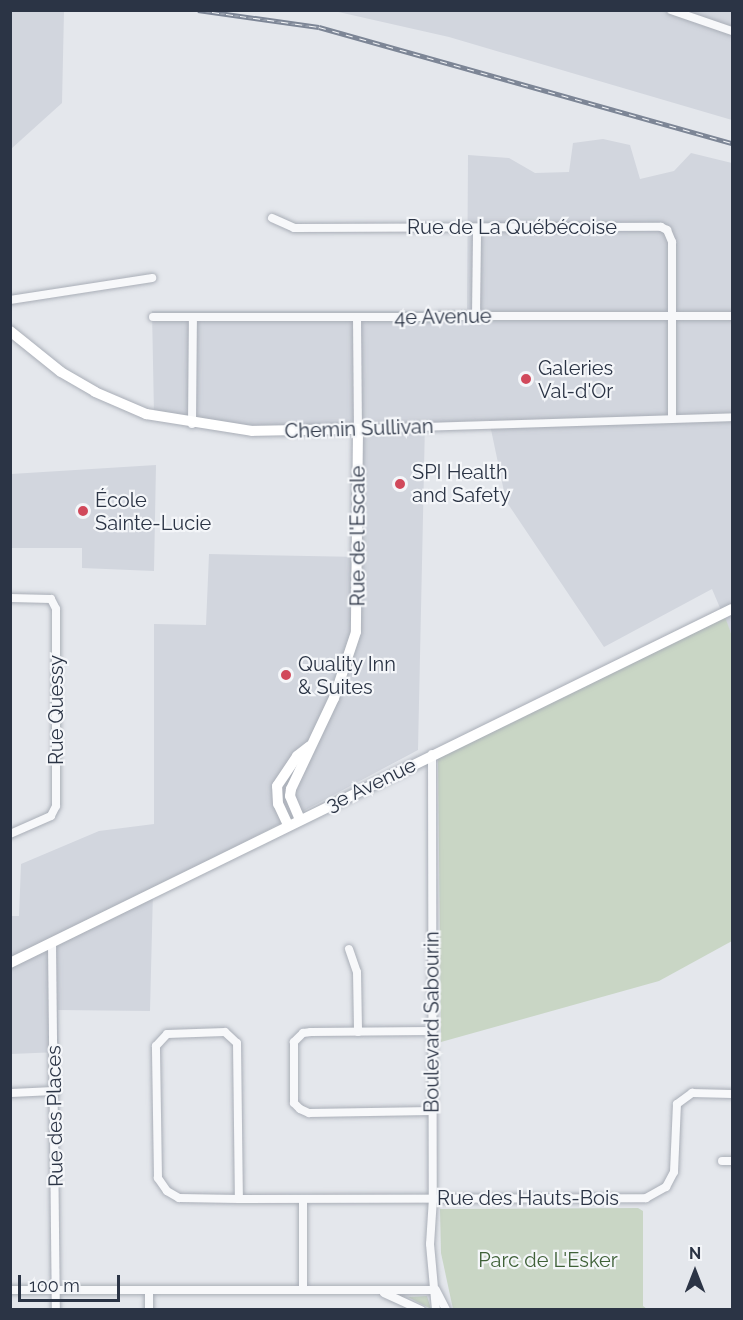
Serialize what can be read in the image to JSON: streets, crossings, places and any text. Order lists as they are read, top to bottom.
{
  "streets": {
    "main road": ["Chemin Sullivan", "Rue de l'Escale", "3e Avenue"],
    "street": [
      "Rue de La Québécoise",
      "4e Avenue",
      "Rue Quessy",
      "Boulevard Sabourin",
      "Rue des Places",
      "Rue des Hauts-Bois"
    ]
  },
  "crossings": [
    ["Rue de La Québécoise", "4e Avenue"],
    ["4e Avenue", "Rue de l'Escale"],
    ["Chemin Sullivan", "Rue de l'Escale"],
    ["Rue de l'Escale", "3e Avenue"],
    ["3e Avenue", "Boulevard Sabourin"],
    ["3e Avenue", "Rue des Places"],
    ["Boulevard Sabourin", "Rue des Hauts-Bois"]
  ],
  "parks": ["Parc de L'Esker"],
  "places": [
    "Galeries Val-d'Or",
    "SPI Health and Safety",
    "École Sainte-Lucie",
    "Quality Inn & Suites"
  ],
  "scale_bar": "100 m",
  "north": "top"
}
